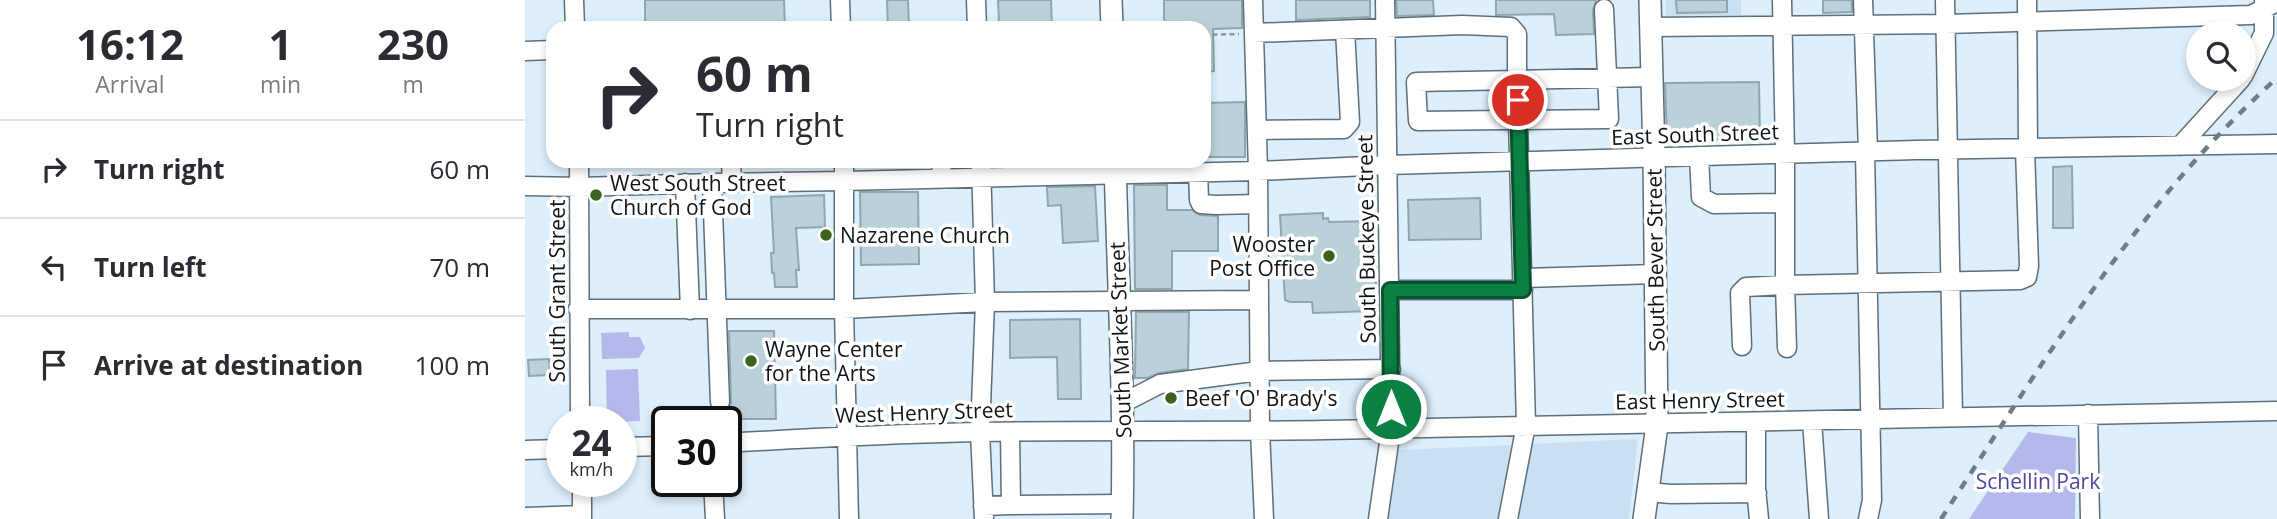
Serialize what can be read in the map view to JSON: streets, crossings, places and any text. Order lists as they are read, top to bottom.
{
  "streets": {
    "main road": ["South Bever Street", "South Market Street"],
    "street": [
      "East South Street",
      "South Buckeye Street",
      "South Grant Street",
      "East Henry Street",
      "West Henry Street"
    ]
  },
  "crossings": [
    ["East South Street", "South Buckeye Street"],
    ["East South Street", "South Bever Street"],
    ["East South Street", "South Grant Street"],
    ["South Buckeye Street", "East Henry Street"],
    ["South Bever Street", "East Henry Street"],
    ["South Market Street", "East Henry Street"],
    ["South Market Street", "West Henry Street"],
    ["East Henry Street", "West Henry Street"]
  ],
  "parks": ["Schellin Park"],
  "places": [
    "West South Street Church of God",
    "Nazarene Church",
    "Wooster Post Office",
    "Wayne Center for the Arts",
    "Beef 'O' Brady's"
  ],
  "page": {
    "eta": [
      "16:12",
      "Arrival",
      "1",
      "min",
      "230",
      "m"
    ],
    "turn": ["60 m", "Turn right"],
    "list": [
      {
        "name": "Turn right",
        "value": "60 m"
      },
      {
        "name": "Turn left",
        "value": "70 m"
      },
      {
        "name": "Arrive at destination",
        "value": "100 m"
      }
    ],
    "speed": "24 km/h",
    "limit": "30"
  }
}
